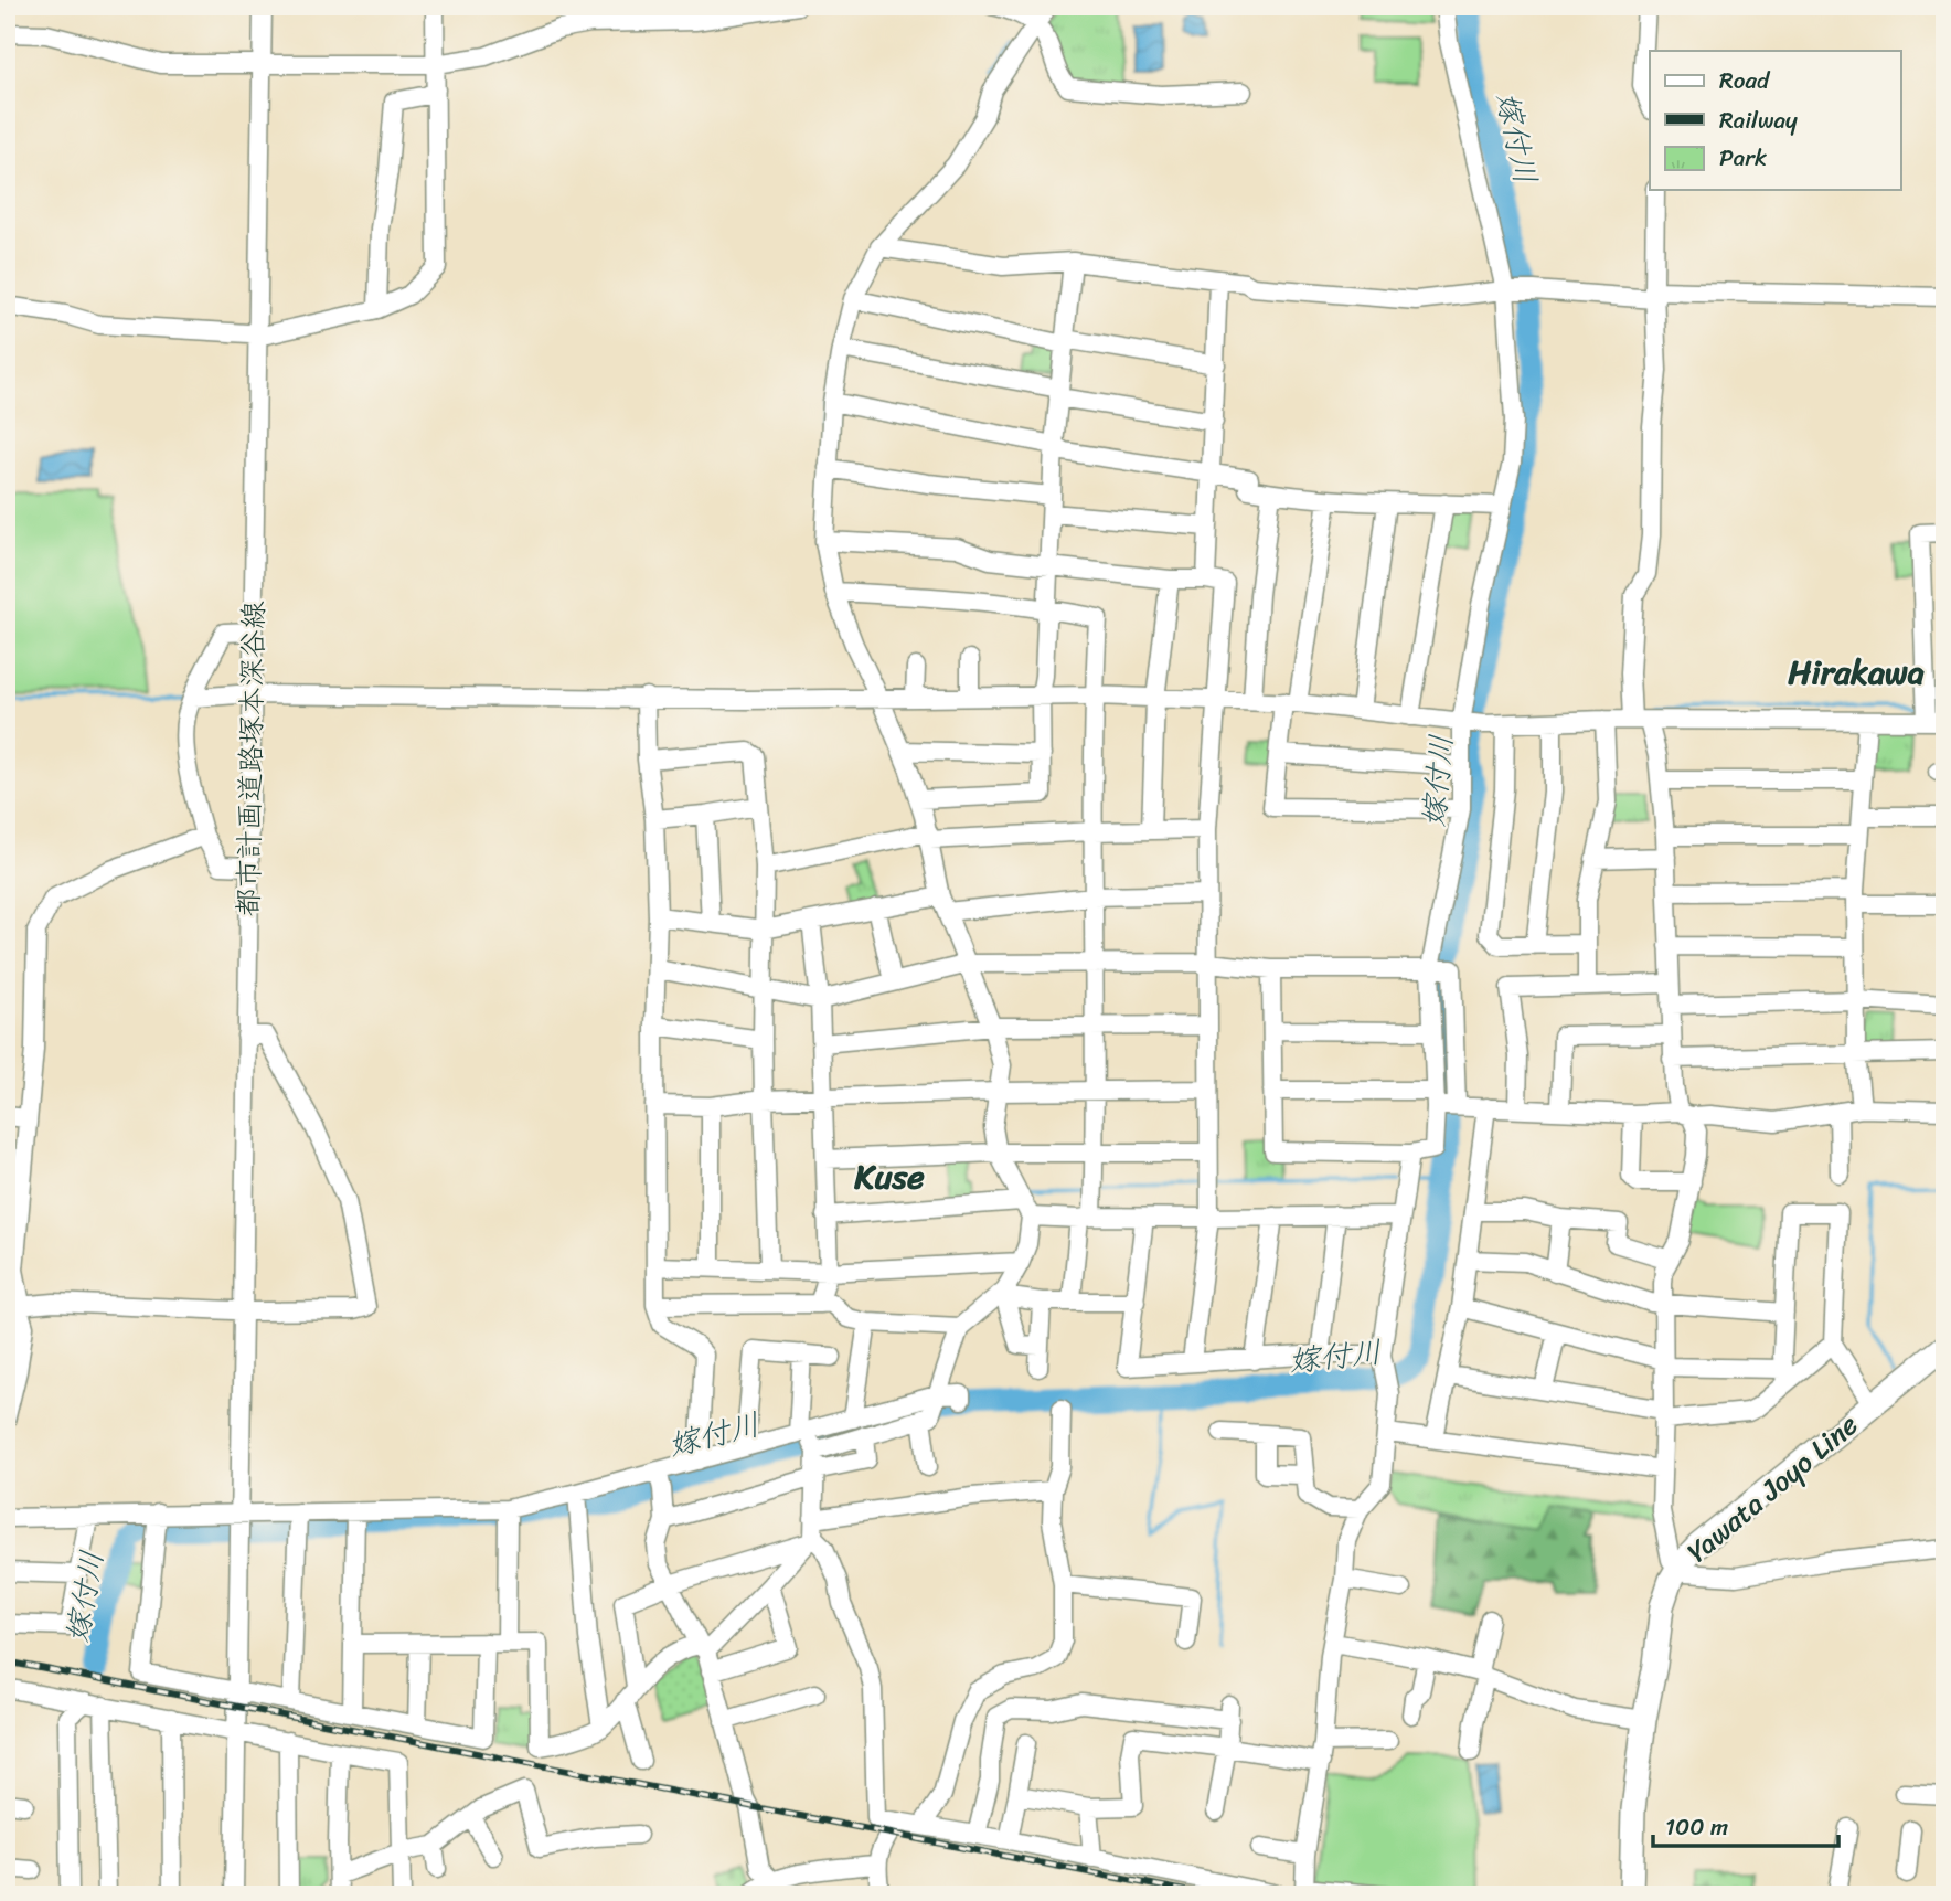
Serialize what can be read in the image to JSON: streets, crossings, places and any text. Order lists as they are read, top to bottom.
{
  "streets": {
    "main road": ["Yawata Joyo Line"],
    "street": ["都市計画道路塚本深谷線"]
  },
  "districts": ["Hirakawa", "Kuse"],
  "water": ["嫁付川"],
  "legend": ["Road", "Railway", "Park"],
  "scale_bar": "100 m"
}
